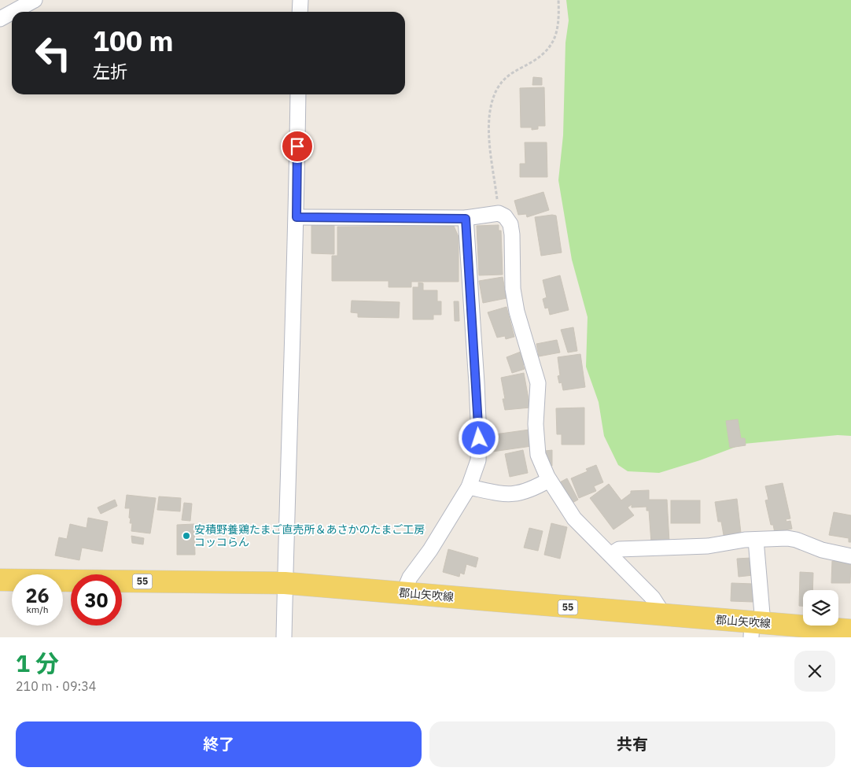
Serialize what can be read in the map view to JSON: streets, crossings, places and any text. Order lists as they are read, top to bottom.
{
  "streets": {
    "main road": ["55", "郡山矢吹線"]
  },
  "places": ["安積野養鶏たまご直売所＆あさかのたまご工房 コッコらん"],
  "page": {
    "turn": ["100 m", "左折"],
    "speed": "26 km/h",
    "limit": "30",
    "heading": ["1 分", "210 m · 09:34"],
    "buttons": ["終了", "共有"]
  }
}
